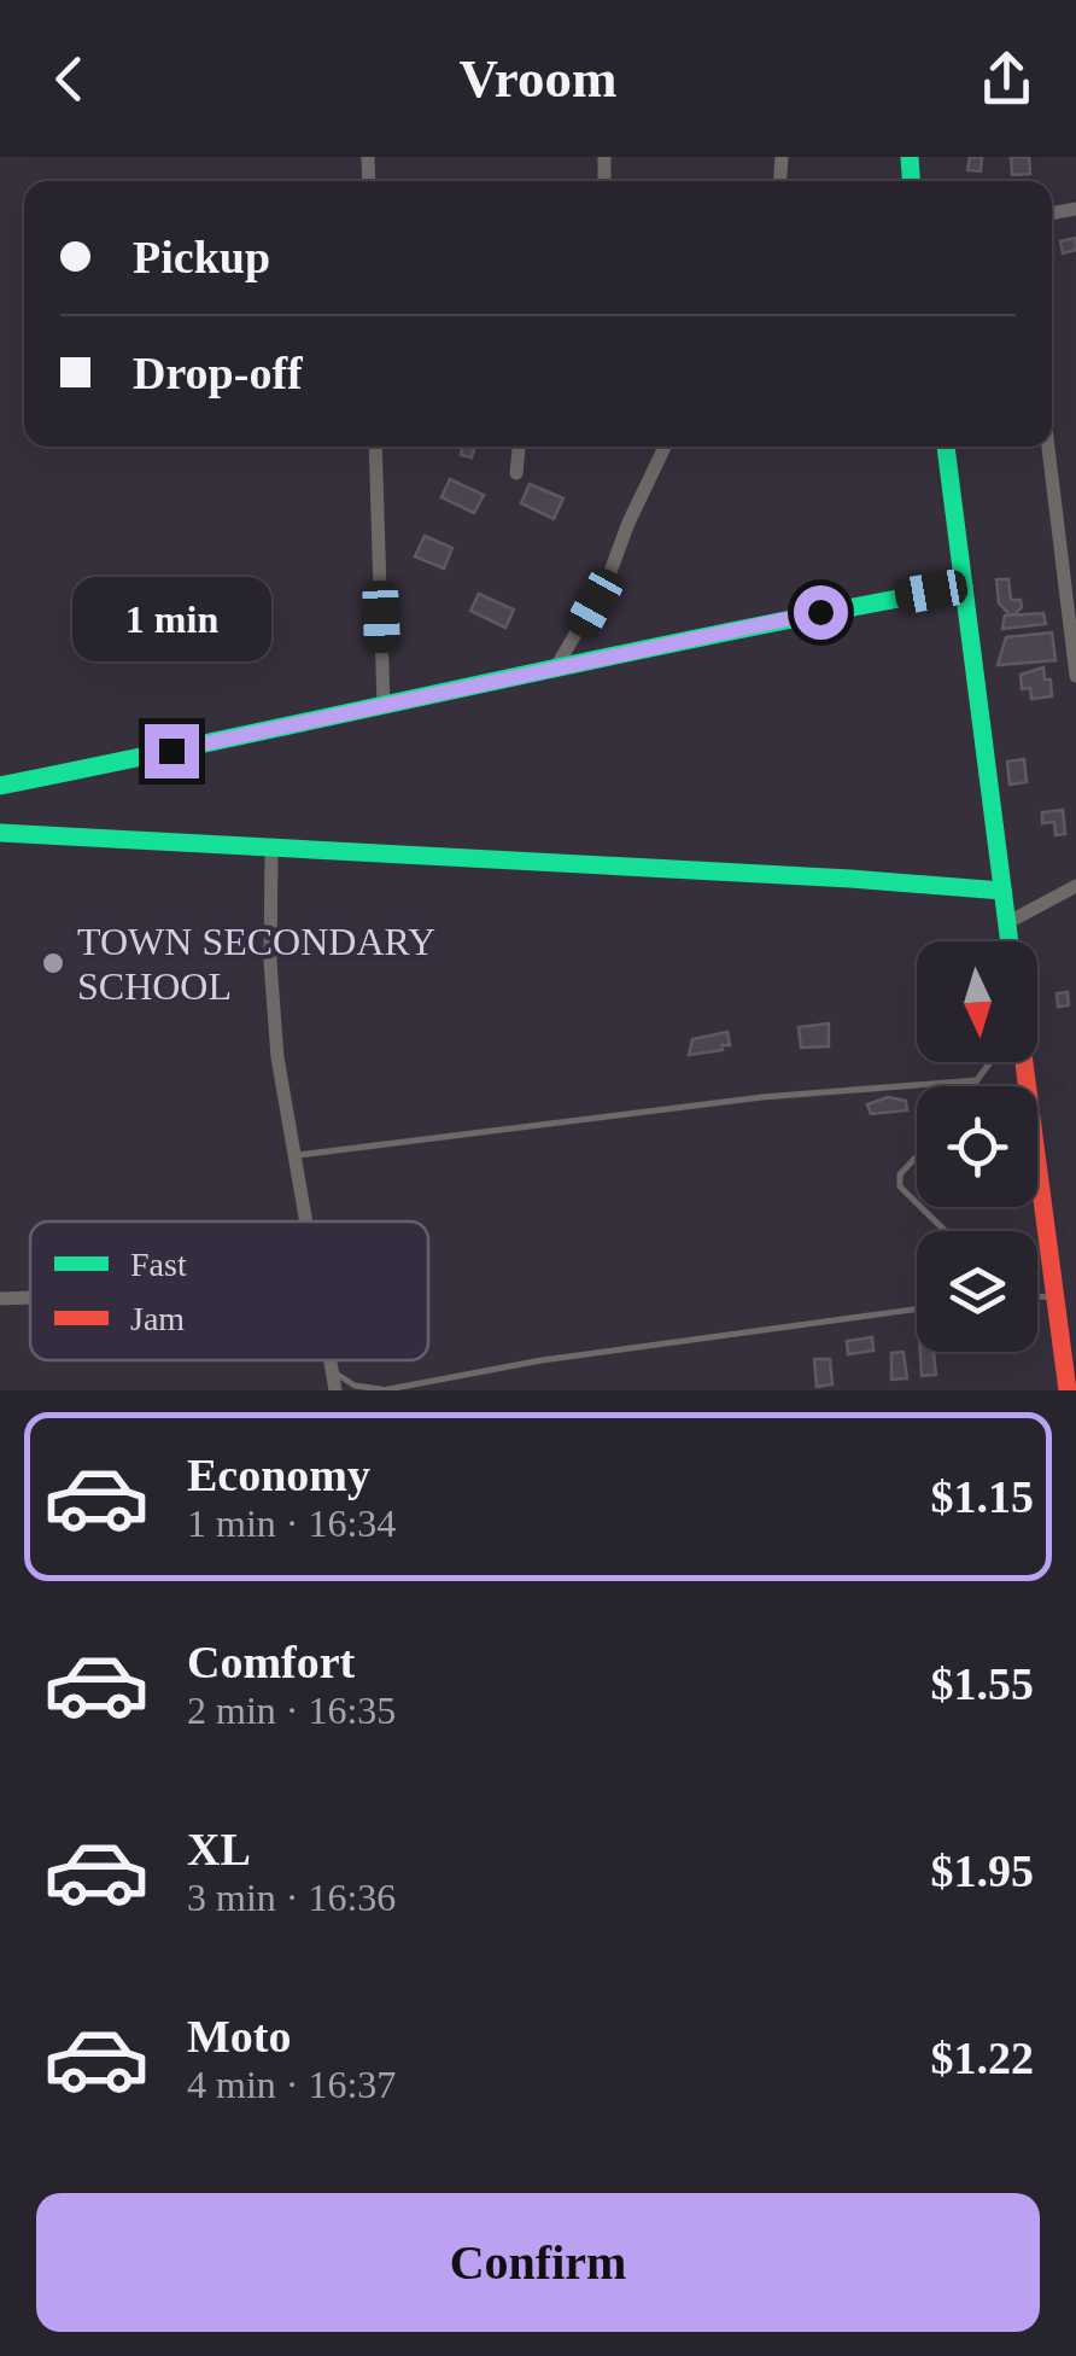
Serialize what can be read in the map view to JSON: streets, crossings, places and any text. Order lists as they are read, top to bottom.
{
  "places": ["TOWN SECONDARY SCHOOL"],
  "legend": ["Fast", "Jam"],
  "north": "bottom",
  "page": {
    "header": "Vroom",
    "banner": ["Pickup", "Drop-off"],
    "bubble": "1 min",
    "list": [
      {
        "name": "Economy",
        "note": "1 min · 16:34",
        "value": "$1.15"
      },
      {
        "name": "Comfort",
        "note": "2 min · 16:35",
        "value": "$1.55"
      },
      {
        "name": "XL",
        "note": "3 min · 16:36",
        "value": "$1.95"
      },
      {
        "name": "Moto",
        "note": "4 min · 16:37",
        "value": "$1.22"
      }
    ],
    "buttons": "Confirm"
  }
}
